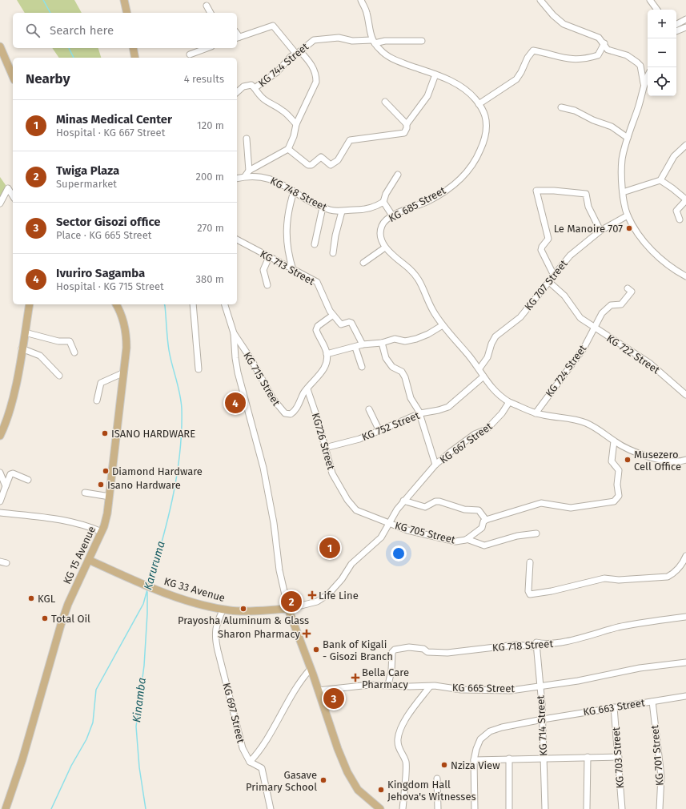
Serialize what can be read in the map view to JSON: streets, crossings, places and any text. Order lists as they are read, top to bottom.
{
  "streets": {
    "main road": ["KG 15 Avenue", "KG 33 Avenue"],
    "street": [
      "KG 744 Street",
      "KG 748 Street",
      "KG 685 Street",
      "KG 713 Street",
      "KG 707 Street",
      "KG 722 Street",
      "KG 724 Street",
      "KG 715 Street",
      "KG 752 Street",
      "KG726 Street",
      "KG 667 Street",
      "KG 705 Street",
      "KG 718 Street",
      "KG 665 Street",
      "KG 663 Street",
      "KG 697 Street",
      "KG 714 Street",
      "KG 701 Street",
      "KG 703 Street"
    ]
  },
  "crossings": [
    ["KG 744 Street", "KG 685 Street"],
    ["KG 707 Street", "KG 722 Street"],
    ["KG 722 Street", "KG 724 Street"],
    ["KG 715 Street", "KG726 Street"],
    ["KG 752 Street", "KG726 Street"],
    ["KG726 Street", "KG 667 Street"],
    ["KG726 Street", "KG 705 Street"],
    ["KG 667 Street", "KG 705 Street"],
    ["KG 667 Street", "KG 33 Avenue"],
    ["KG 15 Avenue", "KG 33 Avenue"],
    ["KG 33 Avenue", "KG 697 Street"],
    ["KG 718 Street", "KG 665 Street"],
    ["KG 718 Street", "KG 714 Street"],
    ["KG 665 Street", "KG 714 Street"],
    ["KG 663 Street", "KG 714 Street"],
    ["KG 663 Street", "KG 701 Street"],
    ["KG 663 Street", "KG 703 Street"]
  ],
  "water": ["Karuruma", "Kinamba"],
  "places": {
    "other": [
      "Le Manoire 707",
      "ISANO HARDWARE",
      "Musezero Cell Office",
      "Diamond Hardware",
      "Isano Hardware",
      "KGL",
      "Prayosha Aluminum & Glass",
      "Total Oil",
      "Bank of Kigali - Gisozi Branch",
      "Nziza View",
      "Gasave Primary School",
      "Kingdom Hall Jehova's Witnesses"
    ],
    "health": ["Life Line", "Sharon Pharmacy", "Bella Care Pharmacy"]
  },
  "page": {
    "map_buttons": ["+", "−"],
    "search": "Search here",
    "heading": ["Nearby", "4 results"],
    "list": [
      {
        "mark": "1",
        "name": "Minas Medical Center",
        "note": "Hospital · KG 667 Street",
        "value": "120 m"
      },
      {
        "mark": "2",
        "name": "Twiga Plaza",
        "note": "Supermarket",
        "value": "200 m"
      },
      {
        "mark": "3",
        "name": "Sector Gisozi office",
        "note": "Place · KG 665 Street",
        "value": "270 m"
      },
      {
        "mark": "4",
        "name": "Ivuriro Sagamba",
        "note": "Hospital · KG 715 Street",
        "value": "380 m"
      }
    ],
    "pins": [
      "4",
      "1",
      "2",
      "3"
    ]
  }
}
